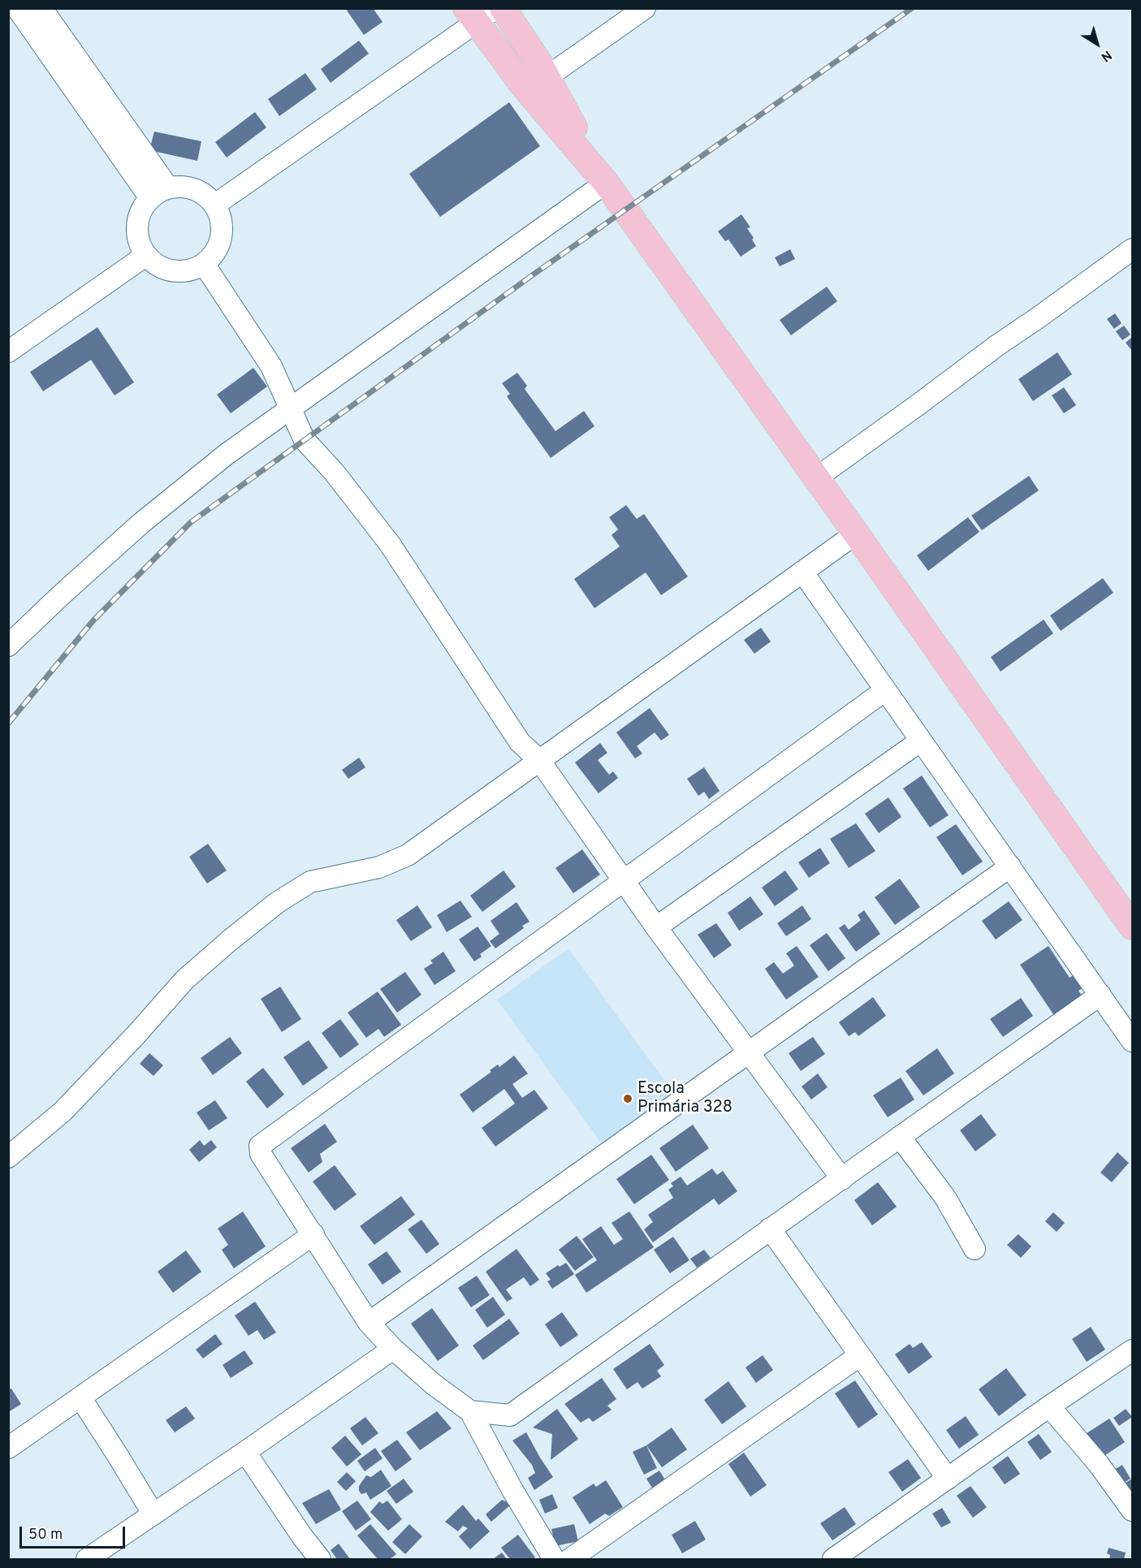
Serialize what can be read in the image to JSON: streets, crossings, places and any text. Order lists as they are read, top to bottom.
{
  "places": ["Escola Primária 328"],
  "scale_bar": "50 m",
  "north": "bottom right"
}
